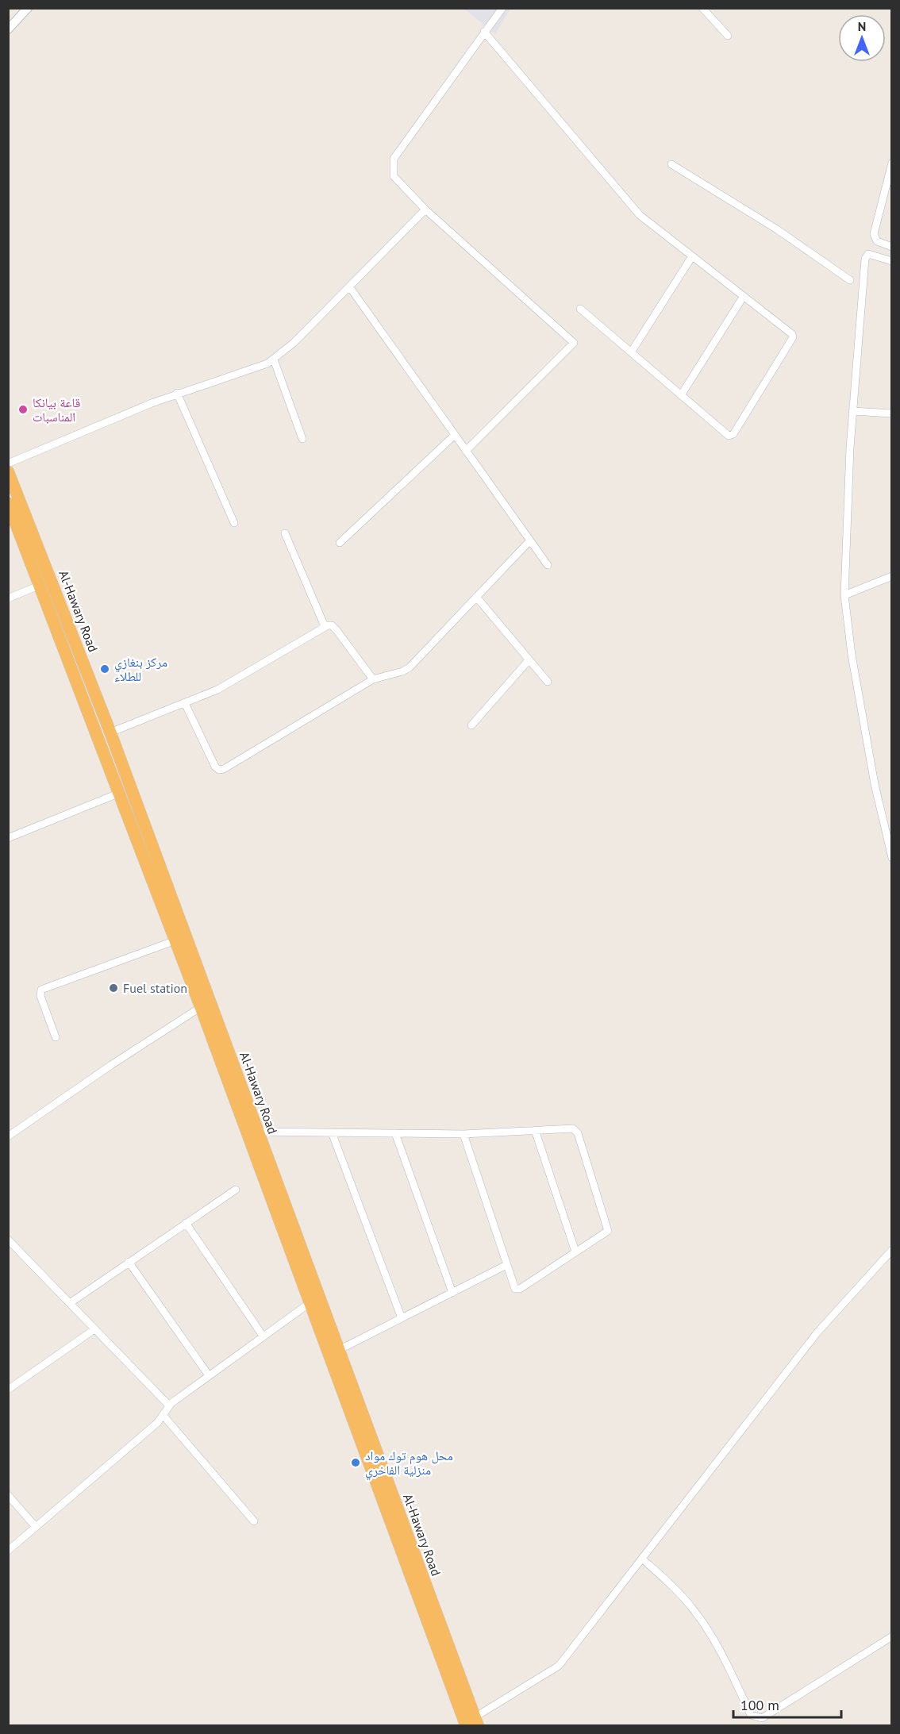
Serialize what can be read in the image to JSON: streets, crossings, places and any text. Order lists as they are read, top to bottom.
{
  "streets": {
    "highway": ["Al-Hawary Road"]
  },
  "places": [
    "قاعة بيانكا المناسبات",
    "مركز بنغازي للطلاء",
    "Fuel station",
    "محل هوم توك مواد منزلية الفاخري"
  ],
  "scale_bar": "100 m",
  "north": "top"
}
